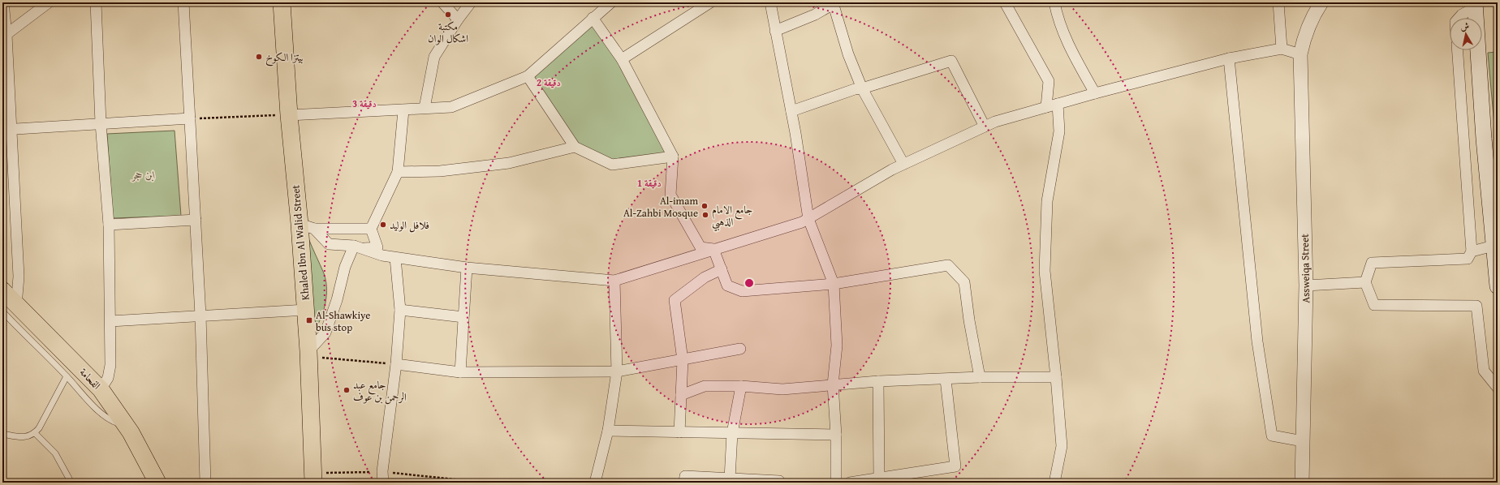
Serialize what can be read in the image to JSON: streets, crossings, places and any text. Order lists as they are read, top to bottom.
{
  "streets": {
    "main road": ["Khaled Ibn Al Walid Street", "الفحامة"],
    "street": ["Assweiqa Street"]
  },
  "parks": ["ابن حجر"],
  "places": {
    "other": [
      "مكتبة اشكال الوان",
      "بيتزا الكوخ",
      "Al-imam Al-Zahbi Mosque",
      "جامع الامام الذهبي",
      "فلافل الوليد",
      "جامع عبد الرحمن بن عوف"
    ],
    "transit": ["Al-Shawkiye bus stop"]
  },
  "north": "top",
  "rings": ["2 دقيقة", "3 دقيقة", "1 دقيقة"]
}
